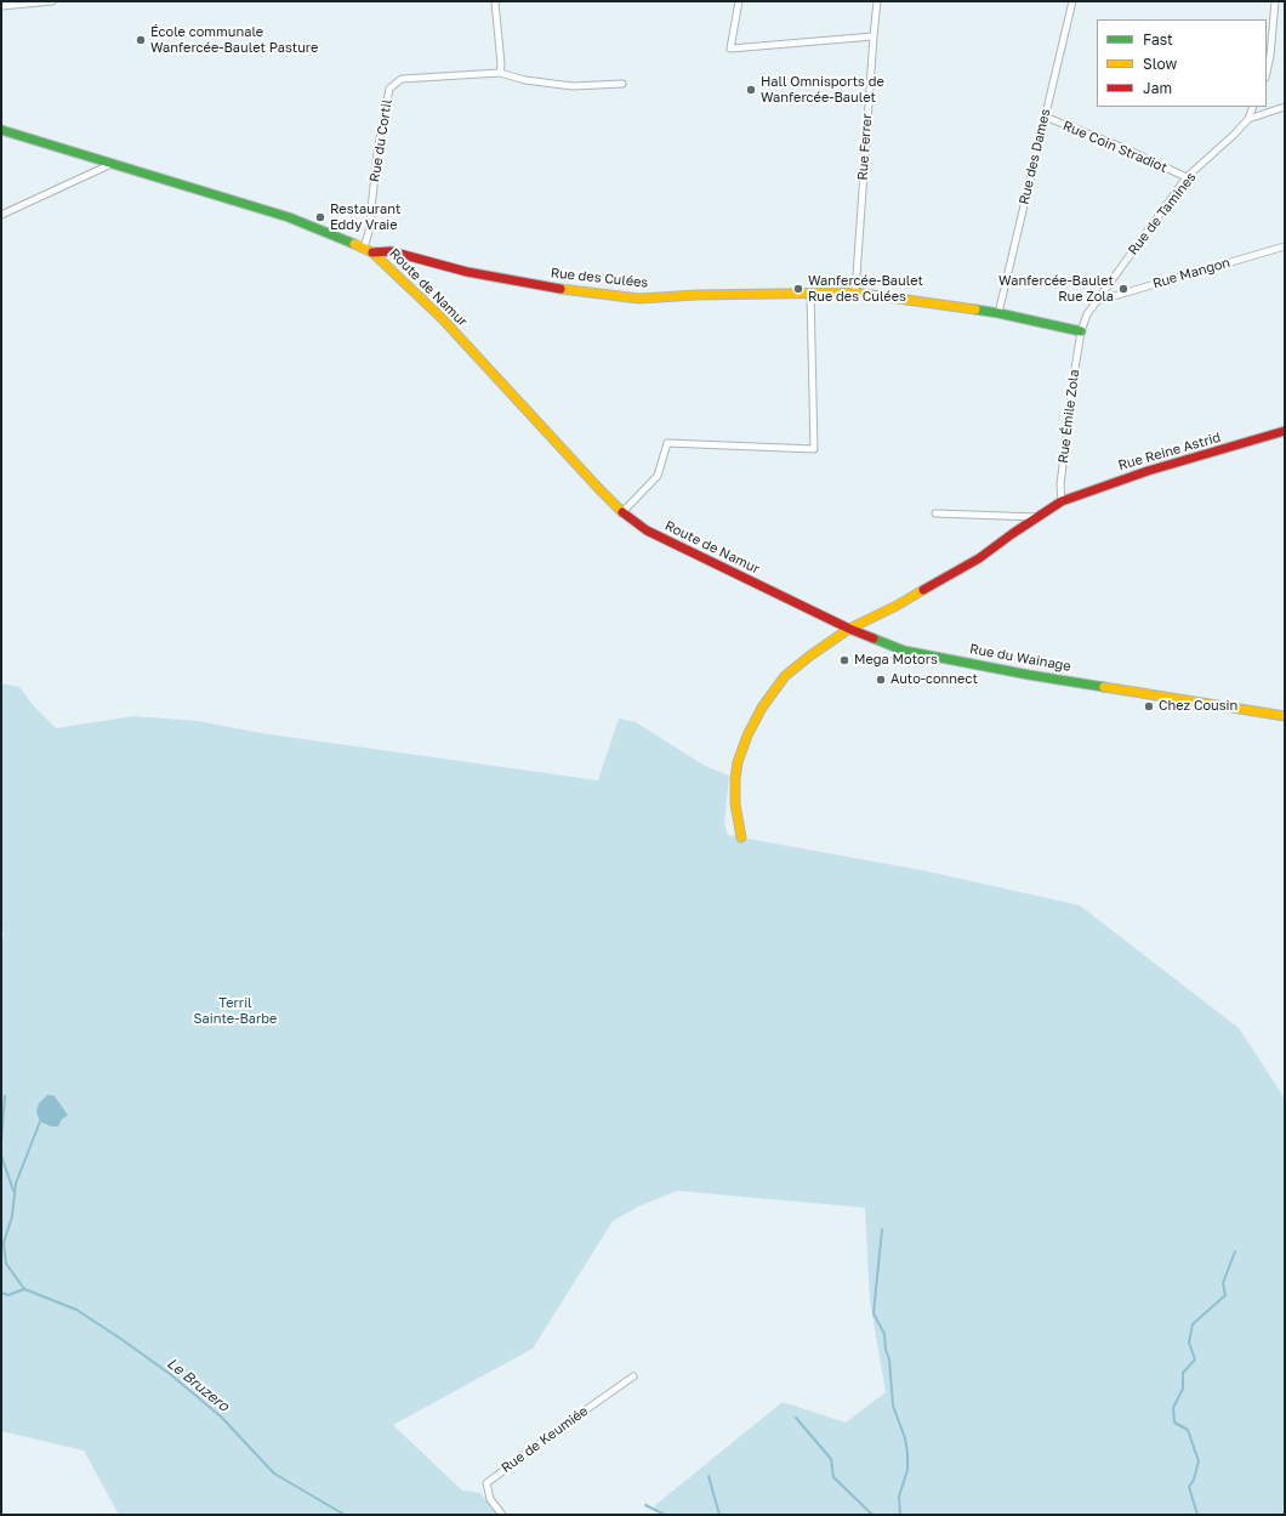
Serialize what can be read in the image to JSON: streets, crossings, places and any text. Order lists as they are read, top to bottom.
{
  "streets": {
    "street": [
      "Rue du Cortil",
      "Rue Ferrer",
      "Rue Coin Stradiot",
      "Rue des Dames",
      "Rue de Tamines",
      "Rue Mangon",
      "Rue des Culées",
      "Route de Namur",
      "Rue Émile Zola",
      "Rue Reine Astrid",
      "Rue du Wainage",
      "Rue de Keumiée"
    ]
  },
  "crossings": [
    ["Rue du Cortil", "Route de Namur"],
    ["Rue Ferrer", "Rue des Culées"],
    ["Rue Coin Stradiot", "Rue des Dames"],
    ["Rue Coin Stradiot", "Rue de Tamines"],
    ["Rue des Dames", "Rue des Culées"],
    ["Rue de Tamines", "Rue Mangon"],
    ["Rue de Tamines", "Rue des Culées"],
    ["Rue de Tamines", "Rue Émile Zola"],
    ["Rue des Culées", "Route de Namur"],
    ["Rue des Culées", "Rue Émile Zola"],
    ["Route de Namur", "Rue du Wainage"],
    ["Rue Émile Zola", "Rue Reine Astrid"],
    ["Rue Reine Astrid", "Rue du Wainage"]
  ],
  "water": ["Le Bruzero"],
  "parks": ["Terril Sainte-Barbe"],
  "places": [
    "École communale Wanfercée-Baulet Pasture",
    "Hall Omnisports de Wanfercée-Baulet",
    "Restaurant Eddy Vraie",
    "Wanfercée-Baulet Rue des Culées",
    "Wanfercée-Baulet Rue Zola",
    "Mega Motors",
    "Auto-connect",
    "Chez Cousin"
  ],
  "legend": ["Fast", "Slow", "Jam"]
}
